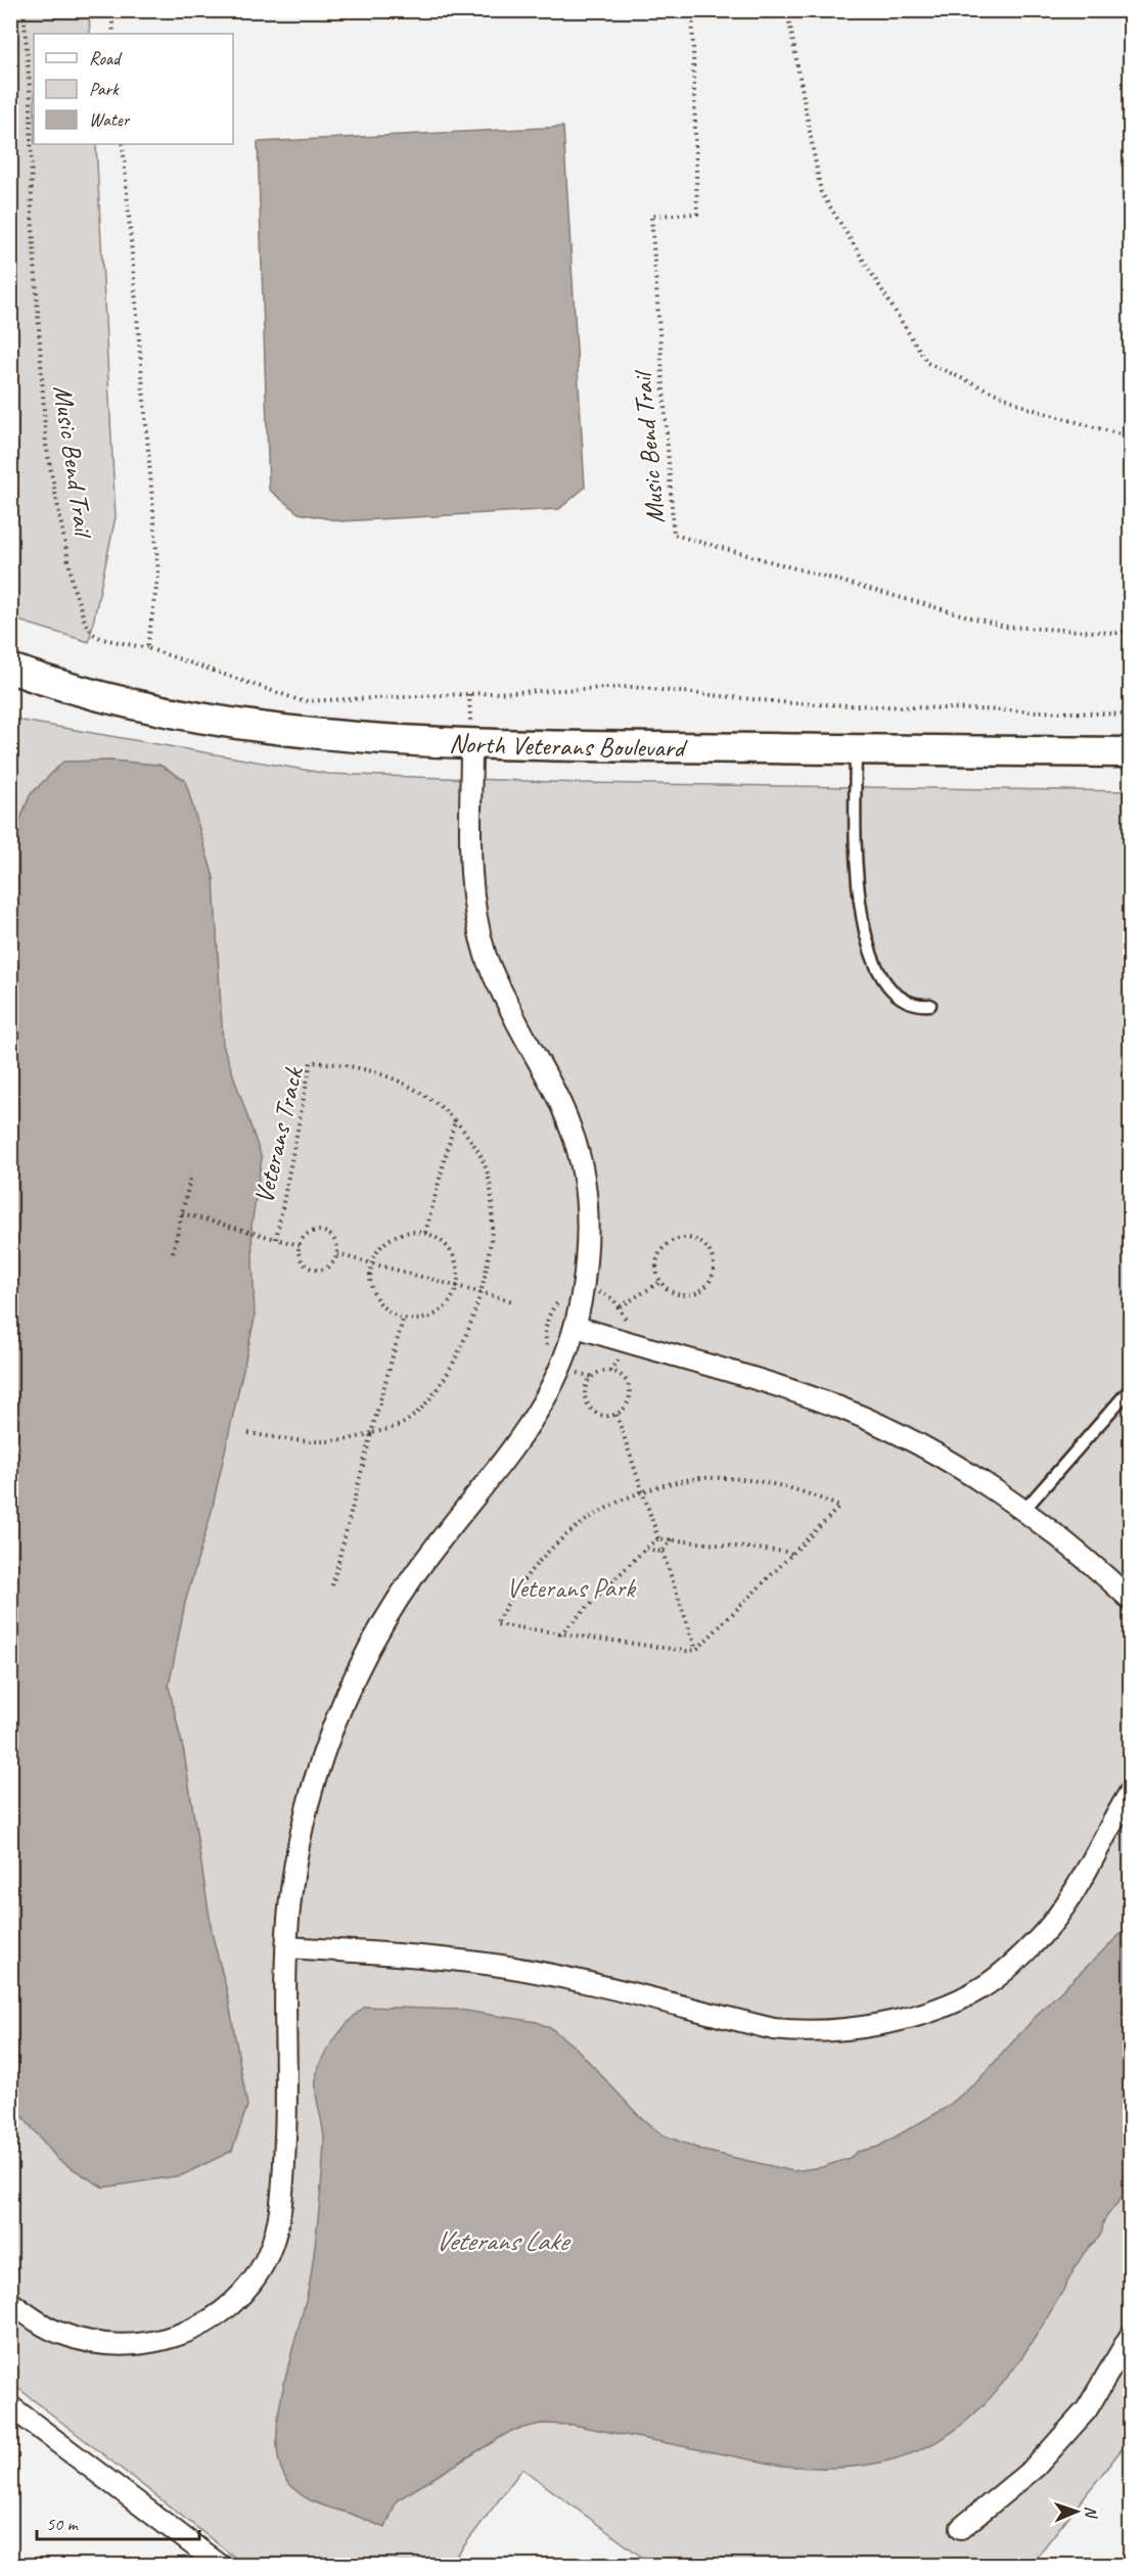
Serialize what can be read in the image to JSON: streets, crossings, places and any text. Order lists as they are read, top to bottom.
{
  "streets": {
    "street": ["North Veterans Boulevard"],
    "path": ["Music Bend Trail", "Veterans Track"]
  },
  "water": ["Veterans Lake"],
  "parks": ["Veterans Park"],
  "legend": ["Road", "Park", "Water"],
  "scale_bar": "50 m",
  "north": "right"
}
